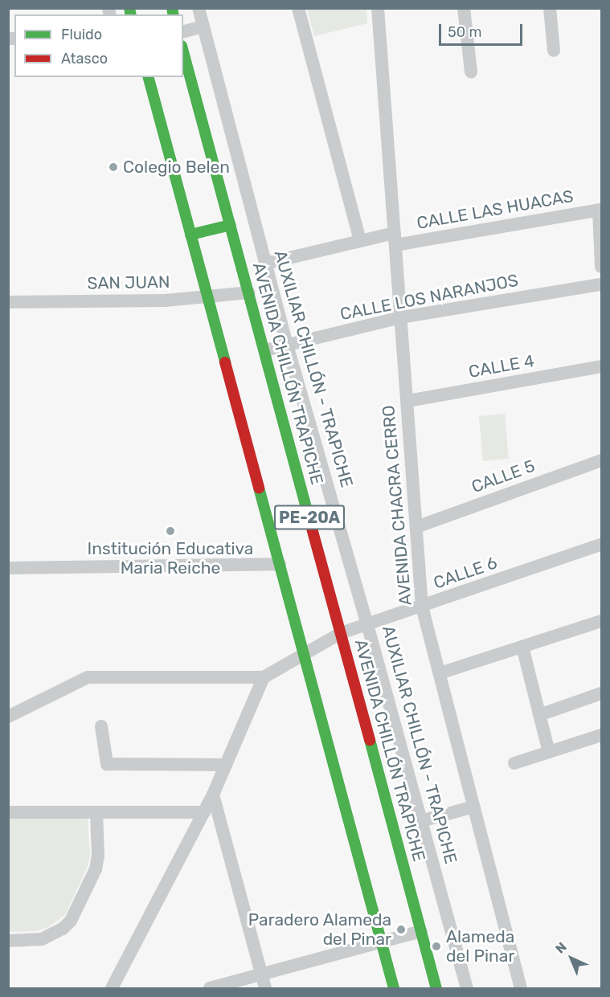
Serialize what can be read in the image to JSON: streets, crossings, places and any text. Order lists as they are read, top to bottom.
{
  "streets": {
    "main road": ["AVENIDA CHILLÓN TRAPICHE", "PE-20A"],
    "street": [
      "CALLE LAS HUACAS",
      "SAN JUAN",
      "CALLE LOS NARANJOS",
      "CALLE 4",
      "AUXILIAR CHILLÓN - TRAPICHE",
      "CALLE 5",
      "AVENIDA CHACRA CERRO",
      "CALLE 6"
    ]
  },
  "crossings": [
    ["CALLE LAS HUACAS", "AUXILIAR CHILLÓN - TRAPICHE"],
    ["CALLE LAS HUACAS", "AVENIDA CHACRA CERRO"],
    ["SAN JUAN", "AVENIDA CHILLÓN TRAPICHE"],
    ["SAN JUAN", "PE-20A"],
    ["CALLE LOS NARANJOS", "AUXILIAR CHILLÓN - TRAPICHE"],
    ["CALLE LOS NARANJOS", "AVENIDA CHILLÓN TRAPICHE"],
    ["CALLE LOS NARANJOS", "AVENIDA CHACRA CERRO"],
    ["CALLE 4", "AVENIDA CHACRA CERRO"],
    ["AUXILIAR CHILLÓN - TRAPICHE", "CALLE 6"],
    ["AVENIDA CHILLÓN TRAPICHE", "CALLE 6"],
    ["CALLE 5", "AVENIDA CHACRA CERRO"],
    ["AVENIDA CHACRA CERRO", "CALLE 6"],
    ["PE-20A", "CALLE 6"]
  ],
  "places": [
    "Colegio Belen",
    "Institución Educativa Maria Reiche",
    "Paradero Alameda del Pinar",
    "Alameda del Pinar"
  ],
  "legend": ["Fluido", "Atasco"],
  "scale_bar": "50 m",
  "north": "top left"
}
